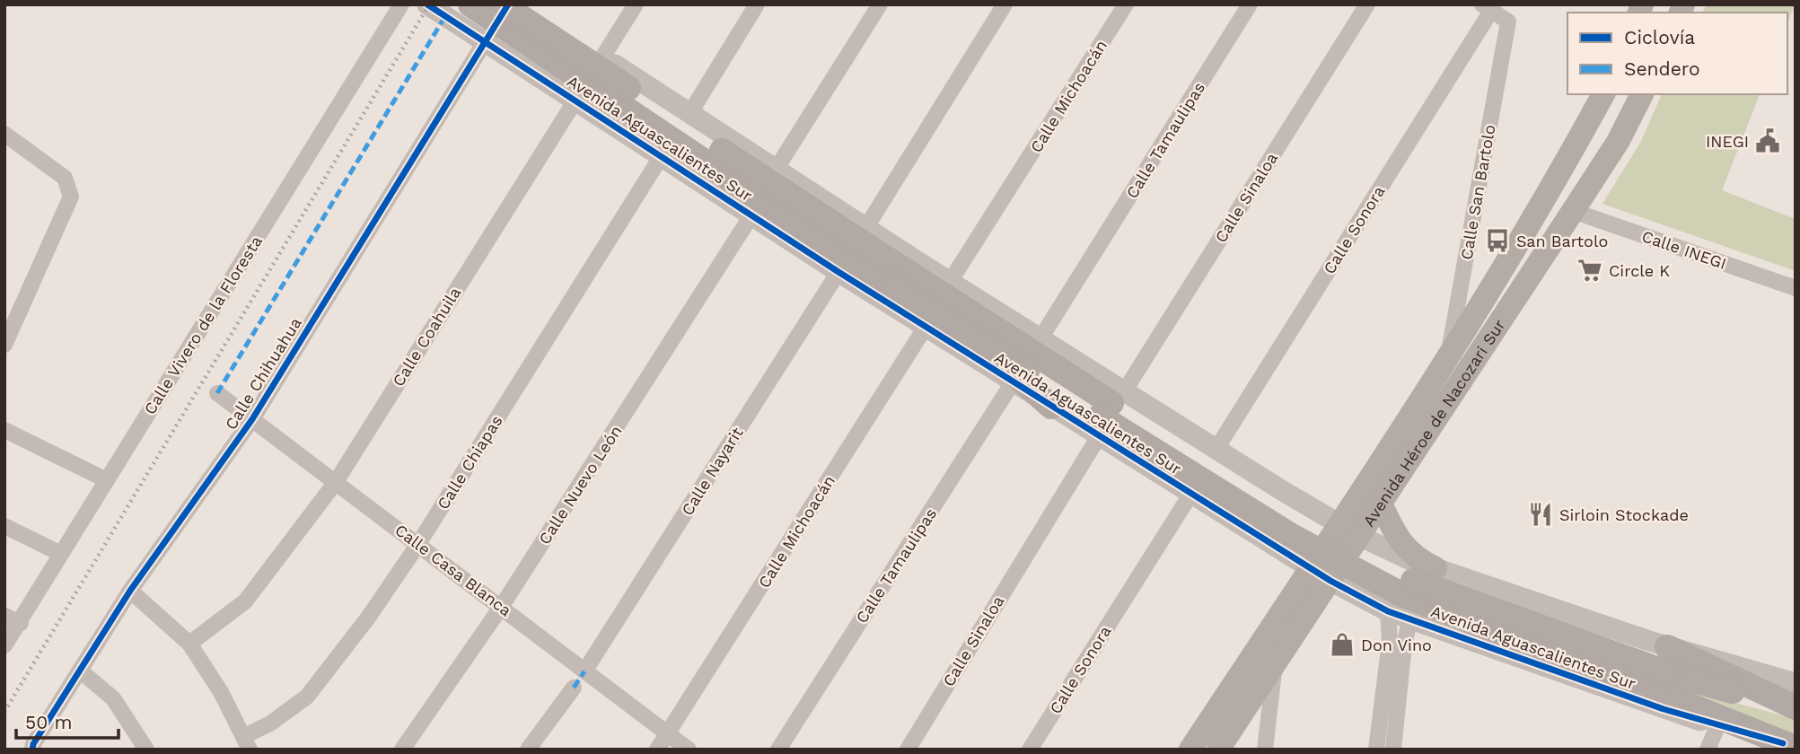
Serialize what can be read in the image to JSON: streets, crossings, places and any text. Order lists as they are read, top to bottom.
{
  "streets": {
    "main road": ["Avenida Aguascalientes Sur", "Avenida Héroe de Nacozari Sur"],
    "street": [
      "Calle Michoacán",
      "Calle Tamaulipas",
      "Calle San Bartolo",
      "Calle Sinaloa",
      "Calle Sonora",
      "Calle INEGI",
      "Calle Vivero de la Floresta",
      "Calle Coahuila",
      "Calle Chihuahua",
      "Calle Chiapas",
      "Calle Nayarit",
      "Calle Nuevo León",
      "Calle Casa Blanca"
    ]
  },
  "crossings": [
    ["Calle Michoacán", "Avenida Aguascalientes Sur"],
    ["Calle Michoacán", "Calle Casa Blanca"],
    ["Avenida Aguascalientes Sur", "Calle Tamaulipas"],
    ["Avenida Aguascalientes Sur", "Calle Sinaloa"],
    ["Avenida Aguascalientes Sur", "Calle Sonora"],
    ["Avenida Aguascalientes Sur", "Calle Coahuila"],
    ["Avenida Aguascalientes Sur", "Calle Chihuahua"],
    ["Avenida Aguascalientes Sur", "Avenida Héroe de Nacozari Sur"],
    ["Avenida Aguascalientes Sur", "Calle Chiapas"],
    ["Avenida Aguascalientes Sur", "Calle Nayarit"],
    ["Avenida Aguascalientes Sur", "Calle Nuevo León"],
    ["Calle San Bartolo", "Calle Sonora"],
    ["Calle San Bartolo", "Avenida Héroe de Nacozari Sur"],
    ["Calle INEGI", "Avenida Héroe de Nacozari Sur"],
    ["Calle Coahuila", "Calle Casa Blanca"],
    ["Calle Chihuahua", "Calle Casa Blanca"],
    ["Calle Chiapas", "Calle Casa Blanca"],
    ["Calle Nayarit", "Calle Casa Blanca"],
    ["Calle Nuevo León", "Calle Casa Blanca"]
  ],
  "places": {
    "public building": ["INEGI"],
    "bus stop": ["San Bartolo"],
    "supermarket": ["Circle K"],
    "restaurant": ["Sirloin Stockade"],
    "shop": ["Don Vino"]
  },
  "legend": ["Ciclovía", "Sendero"],
  "scale_bar": "50 m"
}
